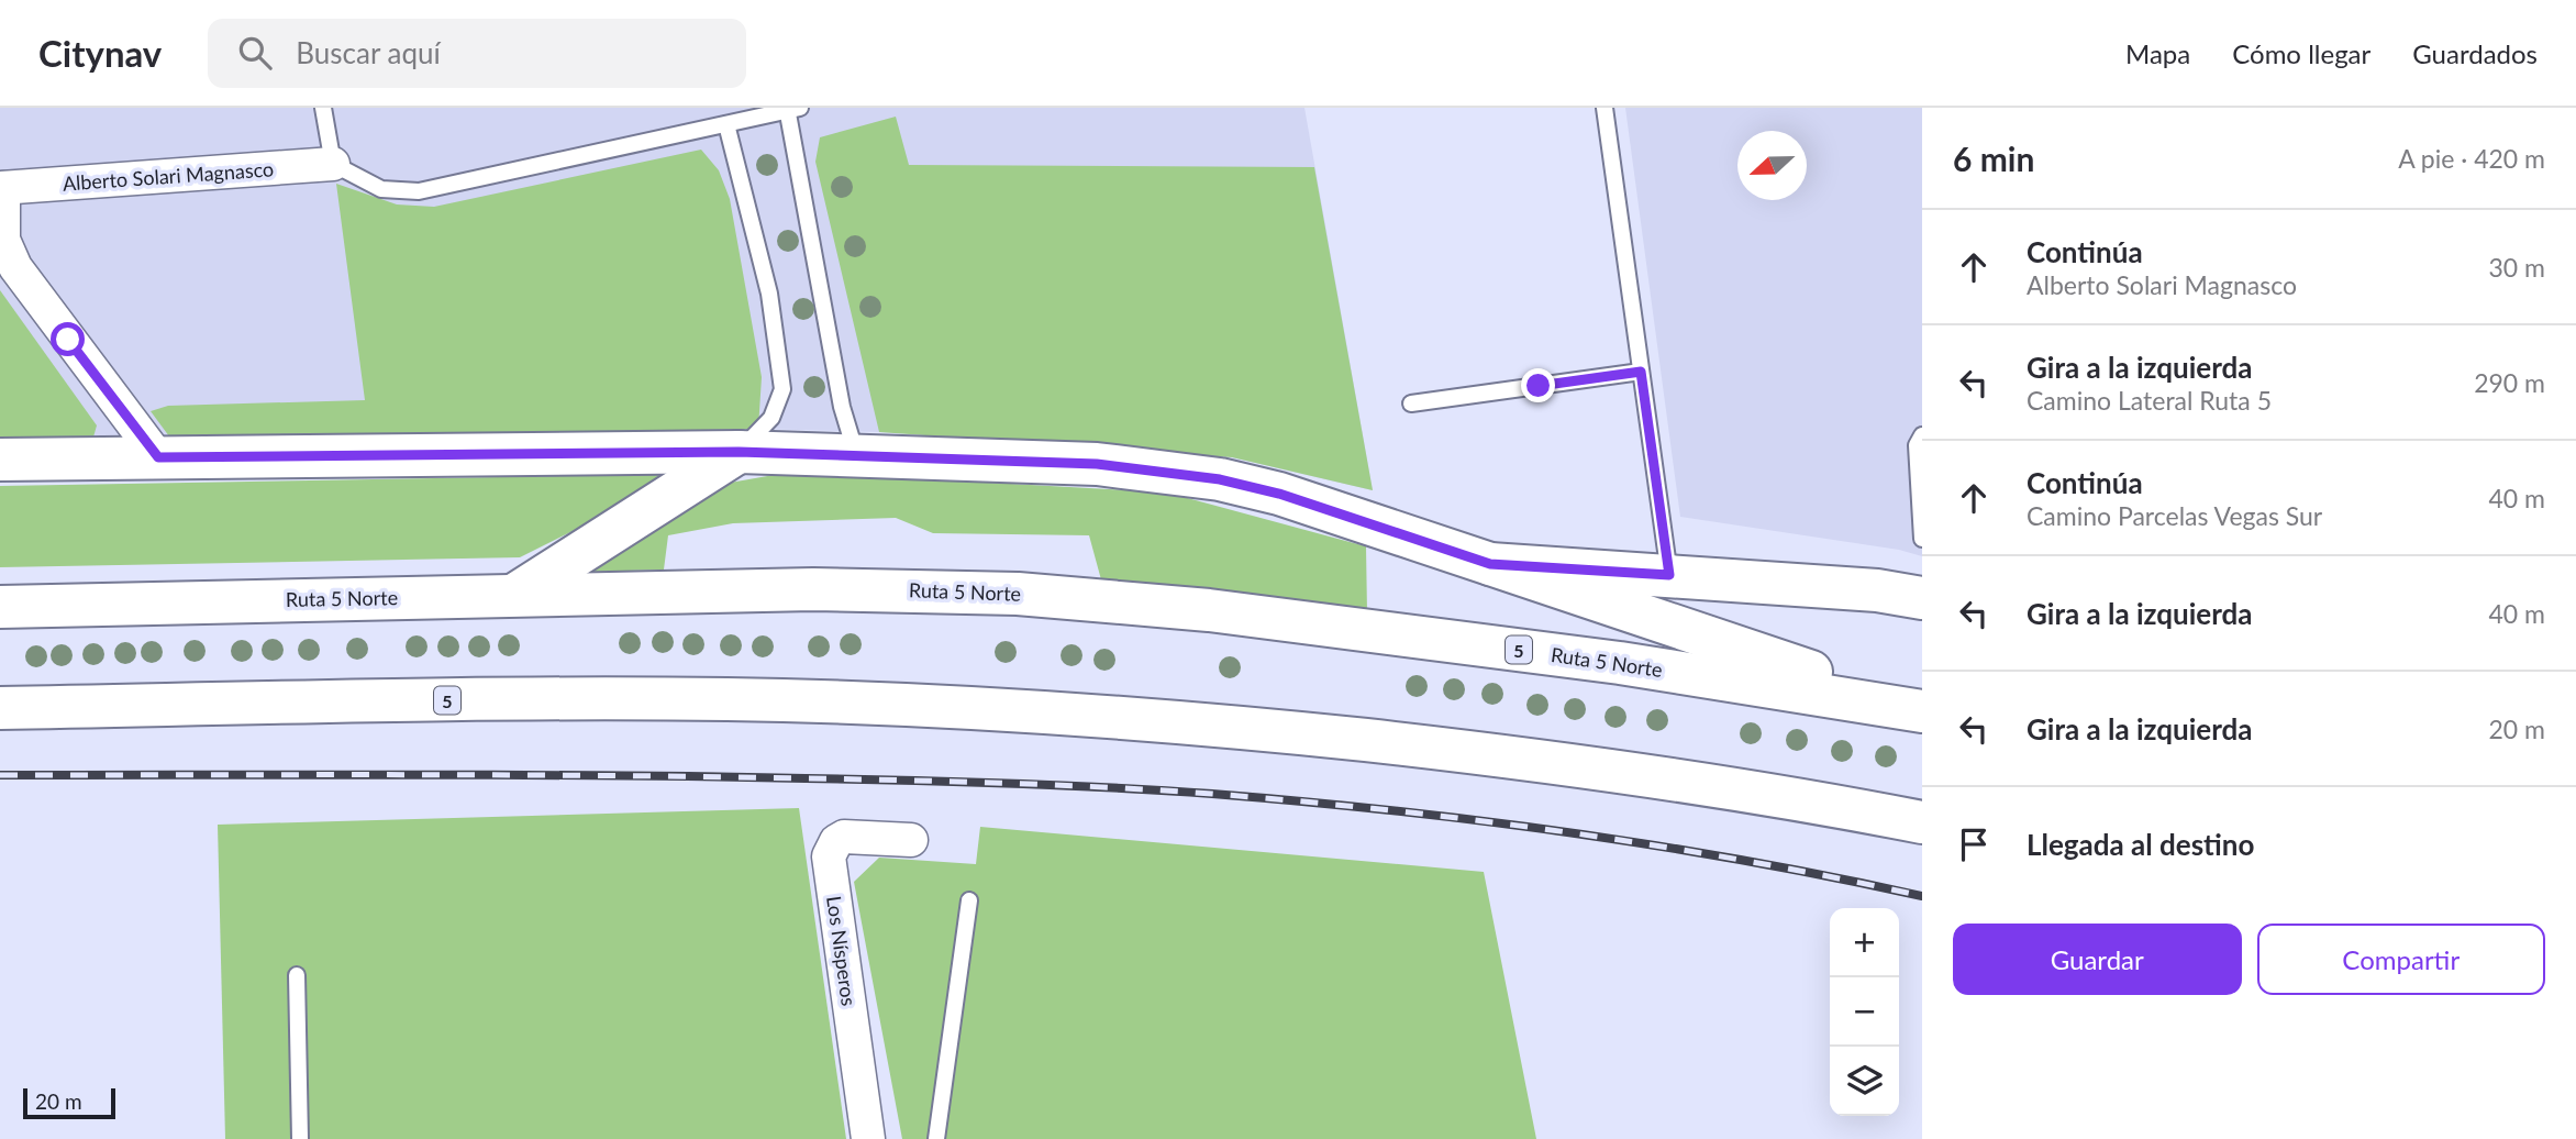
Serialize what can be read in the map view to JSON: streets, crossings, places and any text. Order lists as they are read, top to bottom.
{
  "streets": {
    "main road": ["Ruta 5 Norte", "5"],
    "street": ["Alberto Solari Magnasco", "Los Nísperos"]
  },
  "scale_bar": "20 m",
  "north": "left",
  "page": {
    "header": "Citynav",
    "search": "Buscar aquí",
    "nav": ["Mapa", "Cómo llegar", "Guardados"],
    "heading": ["6 min", "A pie · 420 m"],
    "list": [
      ["Continúa", "Alberto Solari Magnasco", "30 m"],
      ["Gira a la izquierda", "Camino Lateral Ruta 5", "290 m"],
      ["Continúa", "Camino Parcelas Vegas Sur", "40 m"],
      ["Gira a la izquierda", "40 m"],
      ["Gira a la izquierda", "20 m"],
      "Llegada al destino"
    ],
    "buttons": ["Guardar", "Compartir"],
    "map_buttons": ["+", "−"],
    "scale": "20 m"
  }
}
